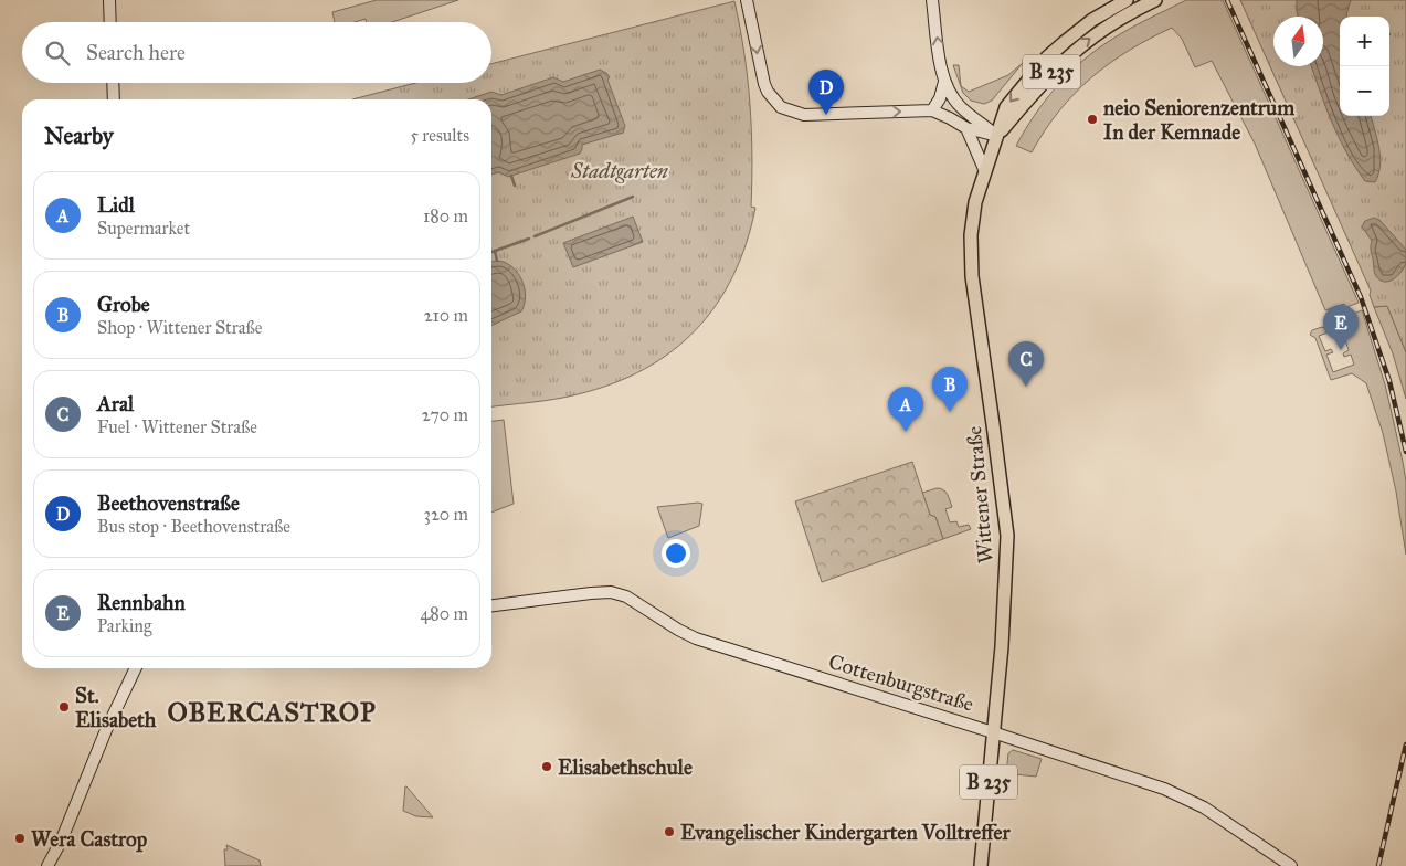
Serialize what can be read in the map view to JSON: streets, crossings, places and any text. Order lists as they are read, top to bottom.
{
  "streets": {
    "main road": ["B 235", "Wittener Straße"],
    "street": ["Cottenburgstraße"]
  },
  "crossings": [
    ["B 235", "Wittener Straße"],
    ["Wittener Straße", "Cottenburgstraße"]
  ],
  "districts": ["OBERCASTROP"],
  "parks": ["Stadtgarten"],
  "places": [
    "neio Seniorenzentrum In der Kemnade",
    "St. Elisabeth",
    "Elisabethschule",
    "Evangelischer Kindergarten Volltreffer",
    "Wera Castrop"
  ],
  "north": "top",
  "page": {
    "map_buttons": ["+", "−"],
    "search": "Search here",
    "pins": [
      "D",
      "E",
      "C",
      "B",
      "A"
    ],
    "heading": ["Nearby", "5 results"],
    "list": [
      {
        "mark": "A",
        "name": "Lidl",
        "note": "Supermarket",
        "value": "180 m"
      },
      {
        "mark": "B",
        "name": "Grobe",
        "note": "Shop · Wittener Straße",
        "value": "210 m"
      },
      {
        "mark": "C",
        "name": "Aral",
        "note": "Fuel · Wittener Straße",
        "value": "270 m"
      },
      {
        "mark": "D",
        "name": "Beethovenstraße",
        "note": "Bus stop · Beethovenstraße",
        "value": "320 m"
      },
      {
        "mark": "E",
        "name": "Rennbahn",
        "note": "Parking",
        "value": "480 m"
      }
    ]
  }
}
